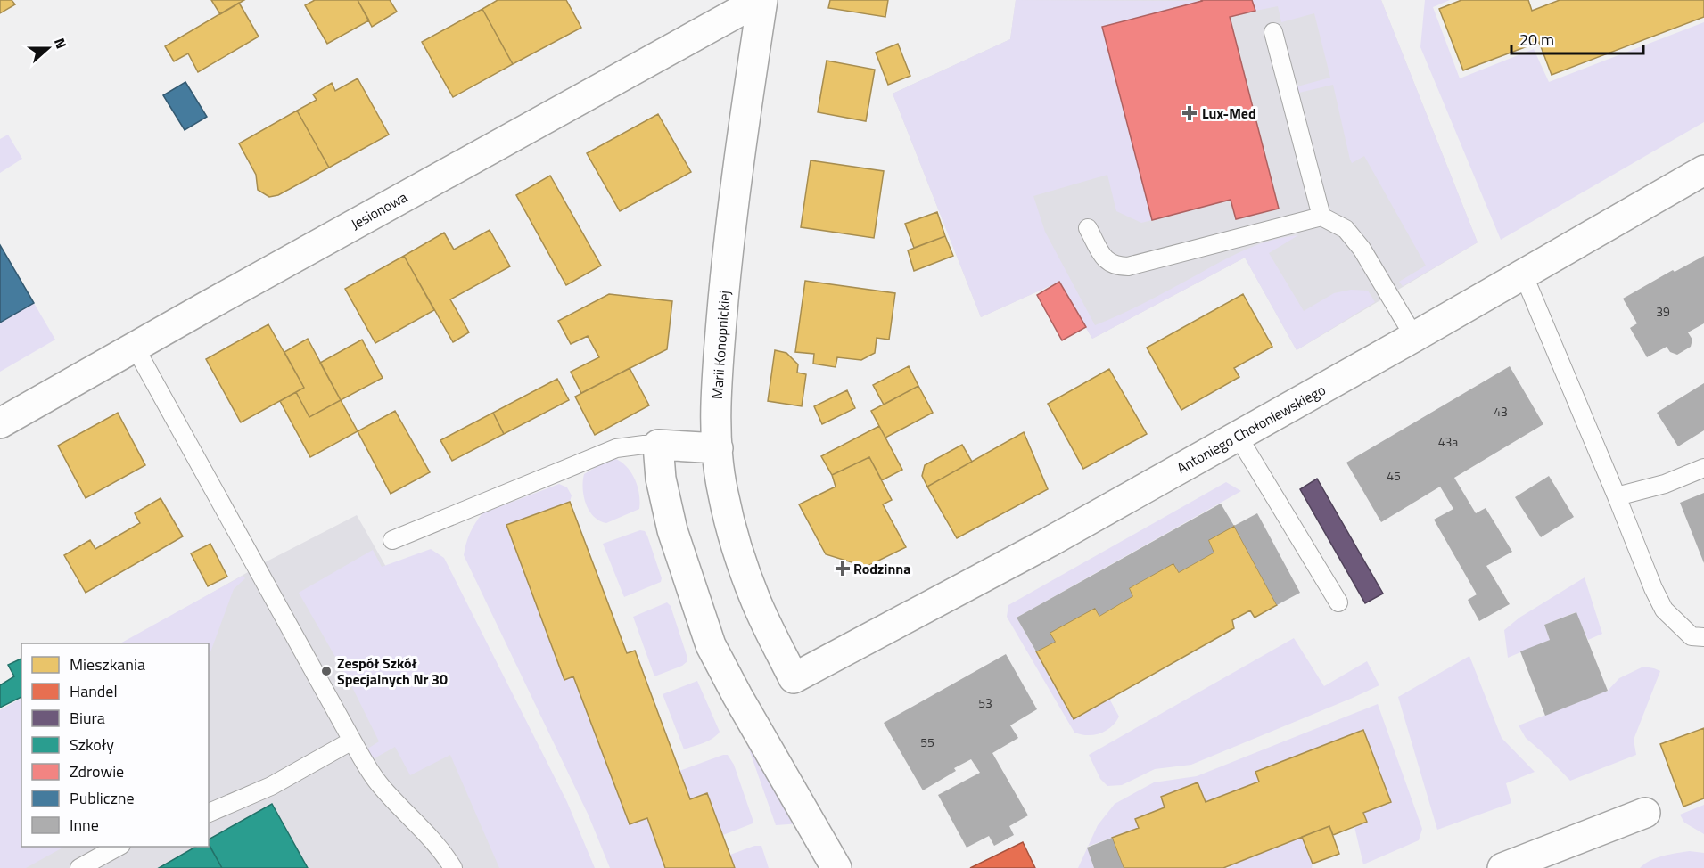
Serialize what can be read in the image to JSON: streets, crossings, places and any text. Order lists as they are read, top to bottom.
{
  "streets": {
    "street": ["Jesionowa", "Marii Konopnickiej", "Antoniego Chołoniewskiego"]
  },
  "crossings": [
    ["Jesionowa", "Marii Konopnickiej"],
    ["Marii Konopnickiej", "Antoniego Chołoniewskiego"]
  ],
  "places": {
    "health": ["Lux-Med", "Rodzinna"],
    "other": ["Zespół Szkół Specjalnych Nr 30"]
  },
  "house_numbers": [
    "39",
    "43",
    "43a",
    "45",
    "53",
    "55"
  ],
  "legend": [
    "Mieszkania",
    "Handel",
    "Biura",
    "Szkoły",
    "Zdrowie",
    "Publiczne",
    "Inne"
  ],
  "scale_bar": "20 m",
  "north": "right"
}
